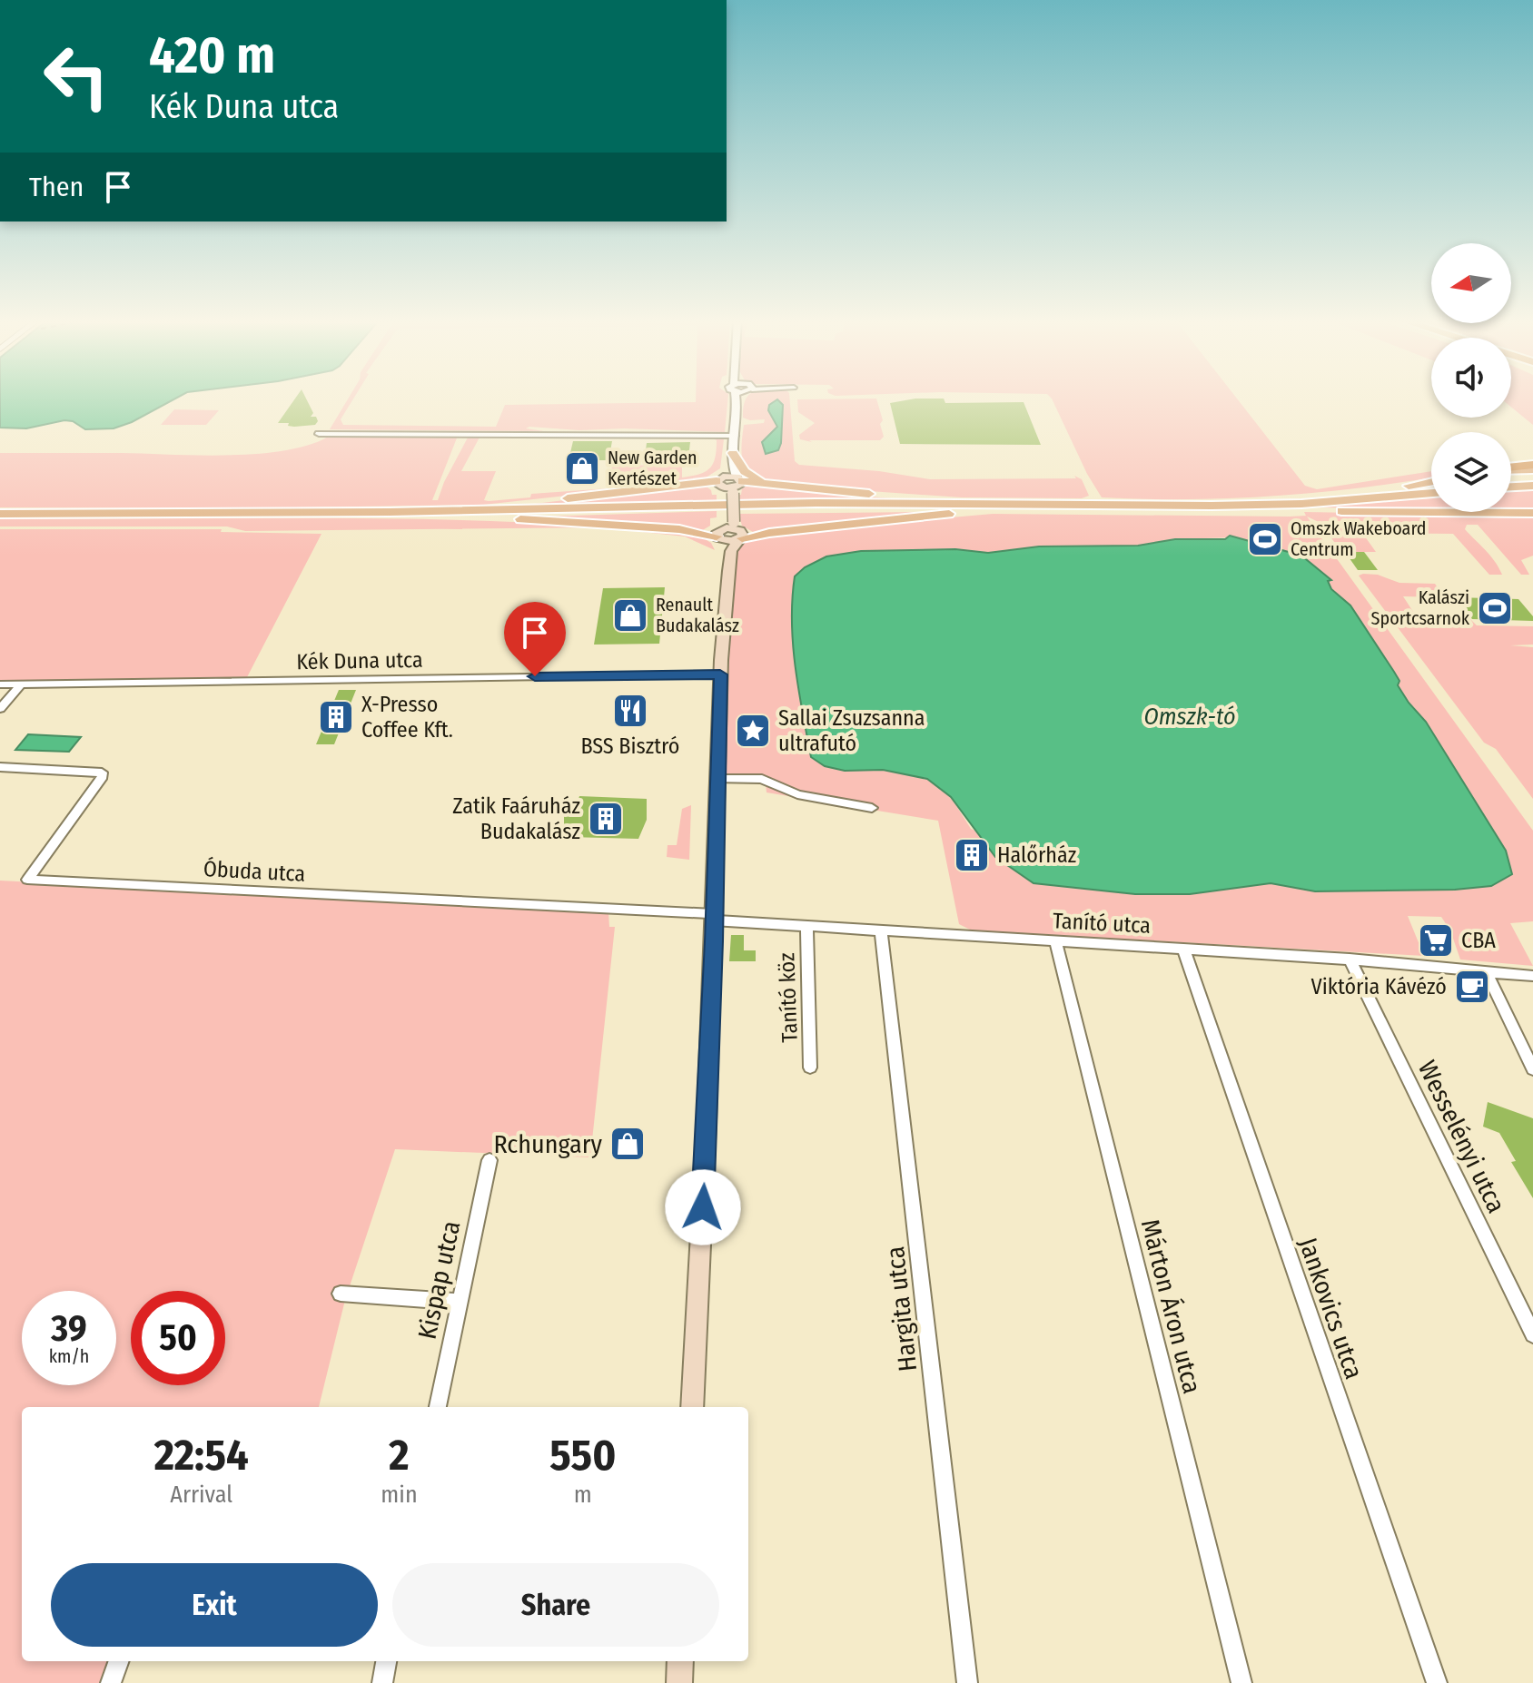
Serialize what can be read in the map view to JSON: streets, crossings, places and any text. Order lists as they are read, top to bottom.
{
  "streets": {
    "street": [
      "Kék Duna utca",
      "Óbuda utca",
      "Tanító utca",
      "Tanító köz",
      "Wesselényi utca",
      "Kispap utca",
      "Márton Áron utca",
      "Jankovics utca",
      "Hargita utca"
    ]
  },
  "crossings": [
    ["Óbuda utca", "Tanító utca"],
    ["Tanító utca", "Tanító köz"],
    ["Tanító utca", "Wesselényi utca"],
    ["Tanító utca", "Márton Áron utca"],
    ["Tanító utca", "Jankovics utca"],
    ["Tanító utca", "Hargita utca"]
  ],
  "water": ["Omszk-tó"],
  "places": {
    "shop": ["New Garden Kertészet", "Renault Budakalász", "Rchungary"],
    "sports": ["Omszk Wakeboard Centrum", "Kalászi Sportcsarnok"],
    "restaurant": ["BSS Bisztró"],
    "building": ["X-Presso Coffee Kft.", "Zatik Faáruház Budakalász", "Halőrház"],
    "place": ["Sallai Zsuzsanna ultrafutó"],
    "supermarket": ["CBA"],
    "cafe": ["Viktória Kávézó"]
  },
  "north": "left",
  "page": {
    "turn": ["420 m", "Kék Duna utca"],
    "then": "Then",
    "speed": "39 km/h",
    "limit": "50",
    "eta": [
      "22:54",
      "Arrival",
      "2",
      "min",
      "550",
      "m"
    ],
    "buttons": ["Exit", "Share"]
  }
}
